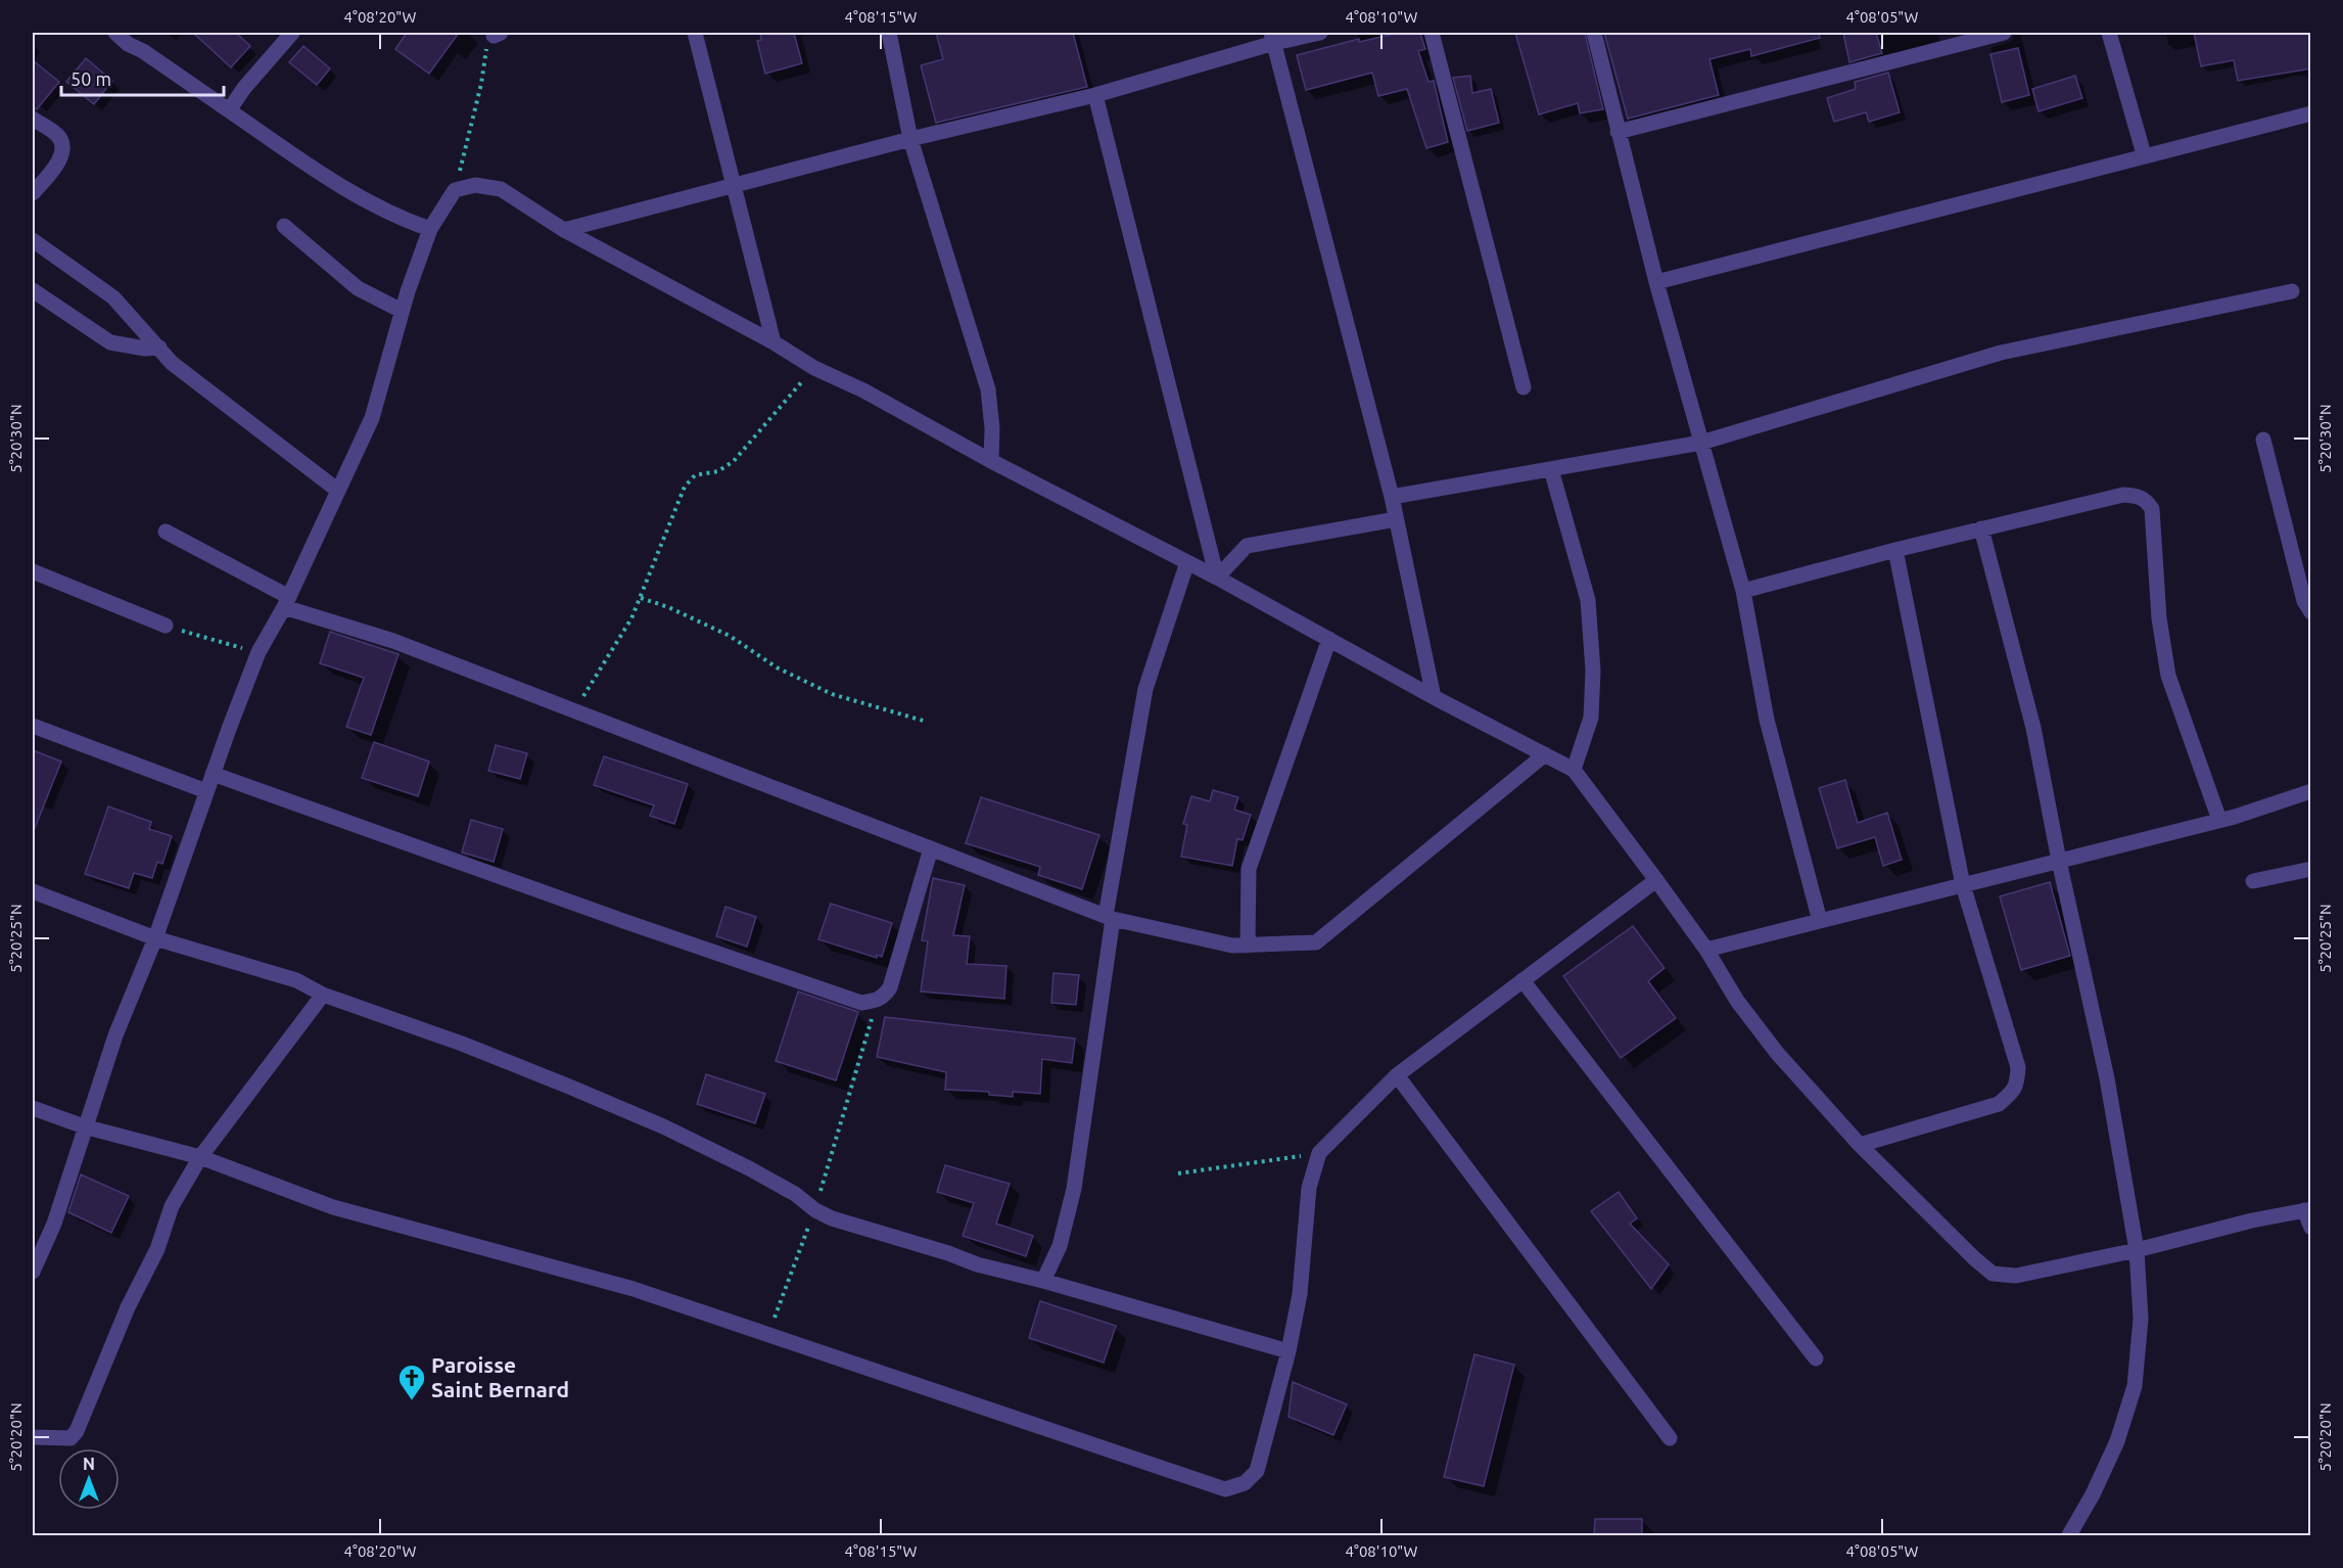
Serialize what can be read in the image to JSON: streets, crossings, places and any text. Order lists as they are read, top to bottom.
{
  "places": {
    "church": ["Paroisse Saint Bernard"]
  },
  "scale_bar": "50 m",
  "north": "top",
  "coordinates": [
    "4°08'20\"W",
    "4°08'15\"W",
    "4°08'10\"W",
    "4°08'05\"W",
    "5°20'30\"N",
    "5°20'25\"N",
    "5°20'20\"N"
  ]
}
